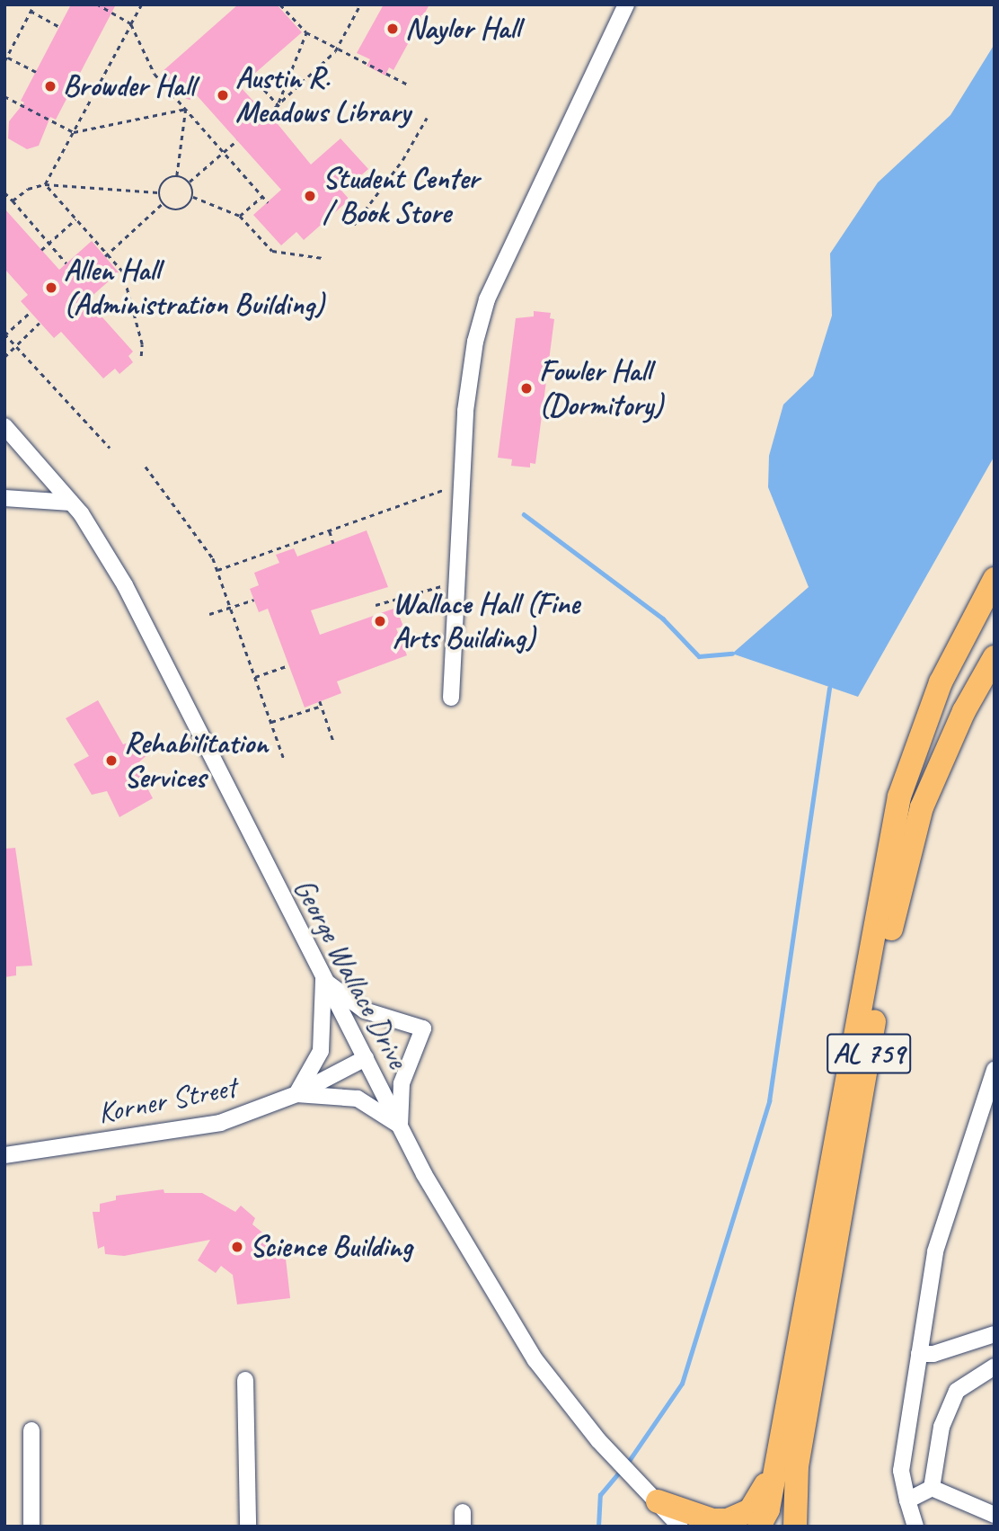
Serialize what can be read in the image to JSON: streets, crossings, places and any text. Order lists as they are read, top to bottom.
{
  "streets": {
    "highway": ["AL 759"],
    "street": ["George Wallace Drive", "Korner Street"]
  },
  "crossings": [
    ["George Wallace Drive", "Korner Street"]
  ],
  "places": [
    "Naylor Hall",
    "Browder Hall",
    "Austin R. Meadows Library",
    "Student Center / Book Store",
    "Allen Hall (Administration Building)",
    "Fowler Hall (Dormitory)",
    "Wallace Hall (Fine Arts Building)",
    "Rehabilitation Services",
    "Science Building"
  ]
}
